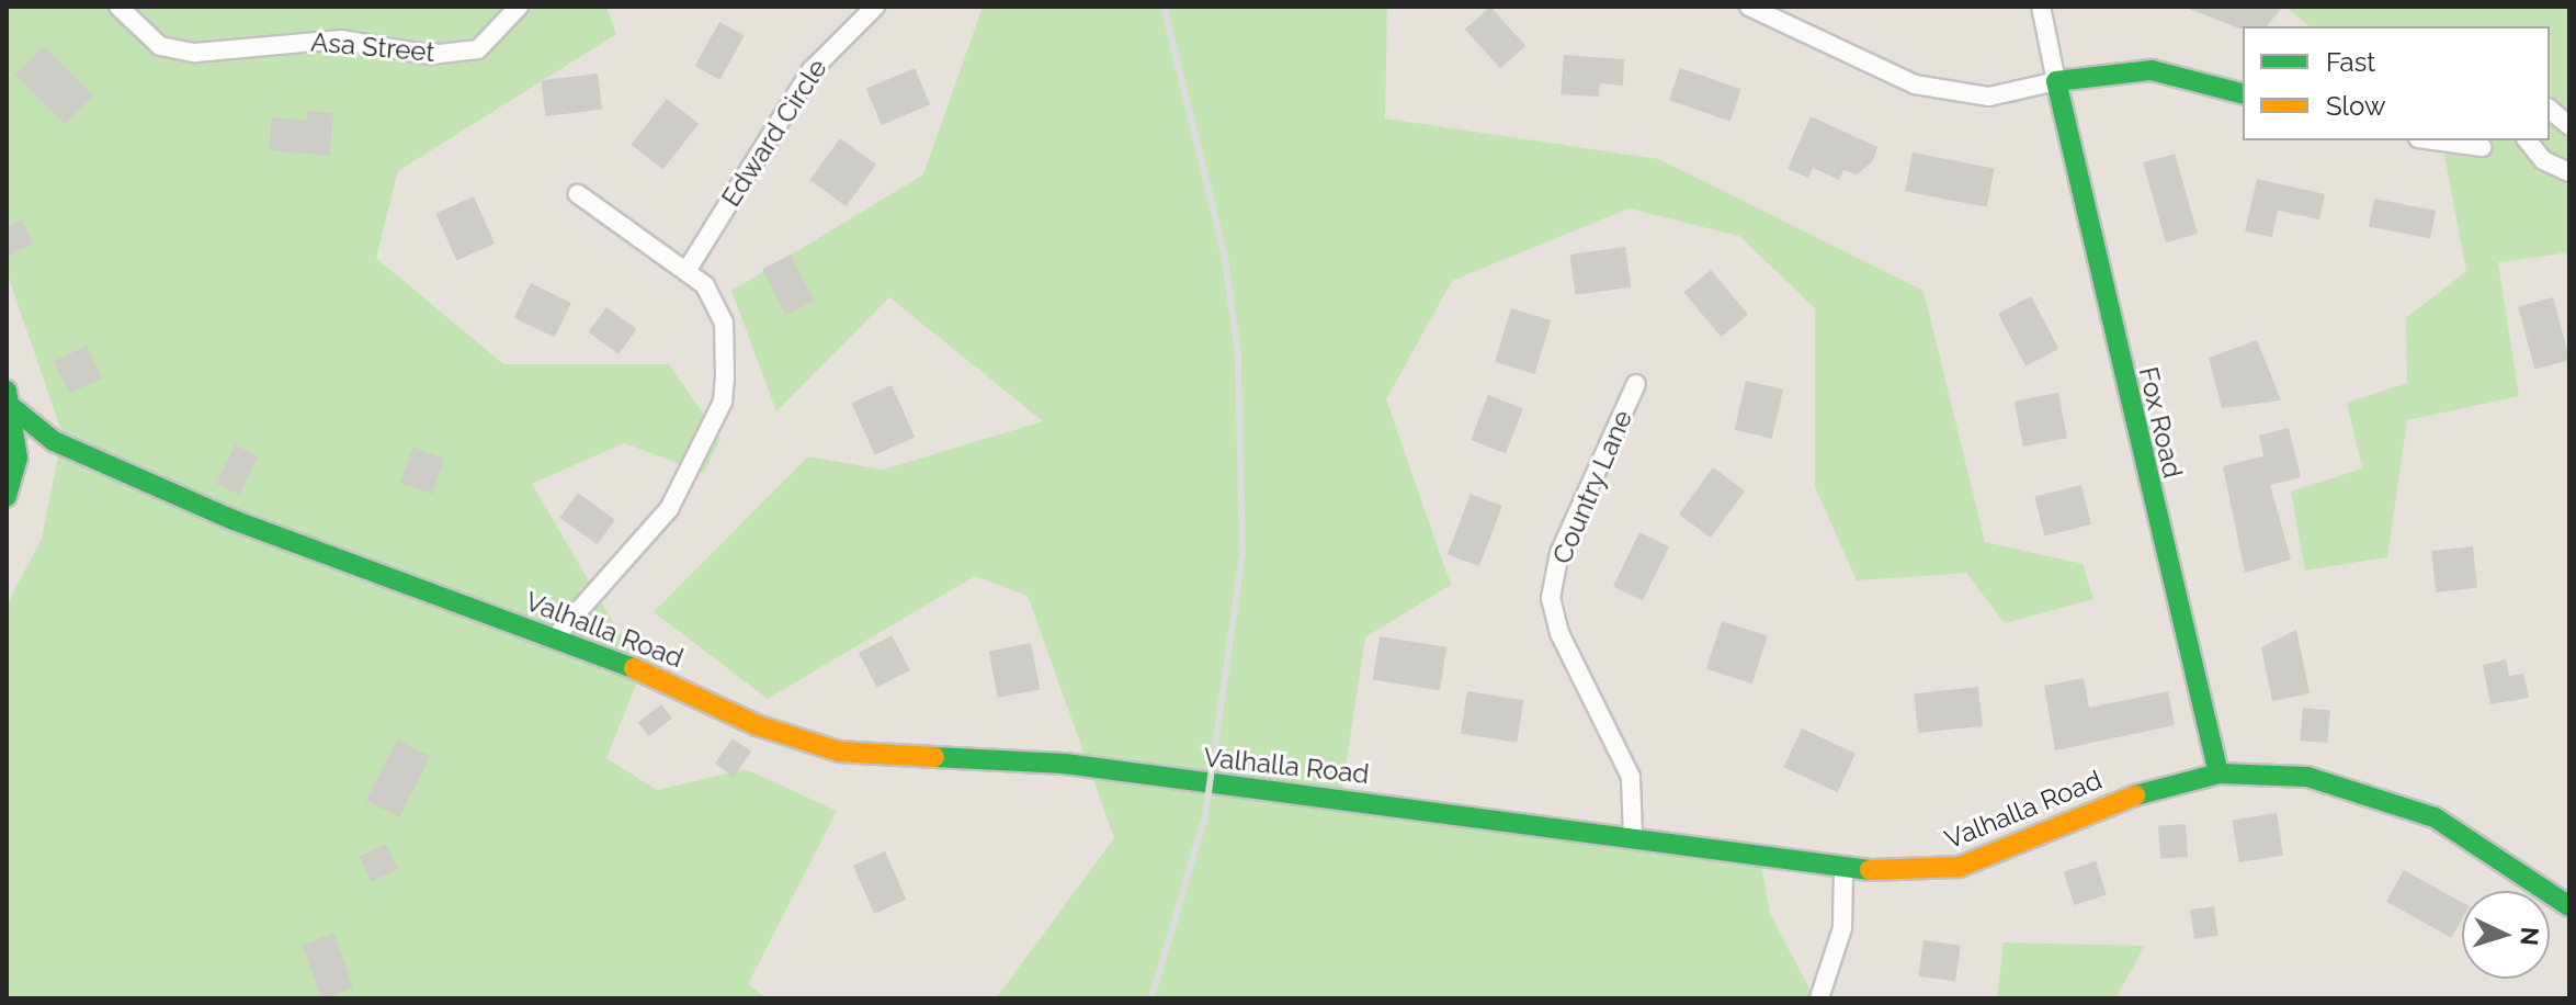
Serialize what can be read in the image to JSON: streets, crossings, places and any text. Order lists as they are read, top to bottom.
{
  "streets": {
    "street": [
      "Asa Street",
      "Edward Circle",
      "Fox Road",
      "Country Lane",
      "Valhalla Road"
    ]
  },
  "crossings": [
    ["Fox Road", "Valhalla Road"],
    ["Country Lane", "Valhalla Road"]
  ],
  "legend": ["Fast", "Slow"],
  "north": "right"
}
